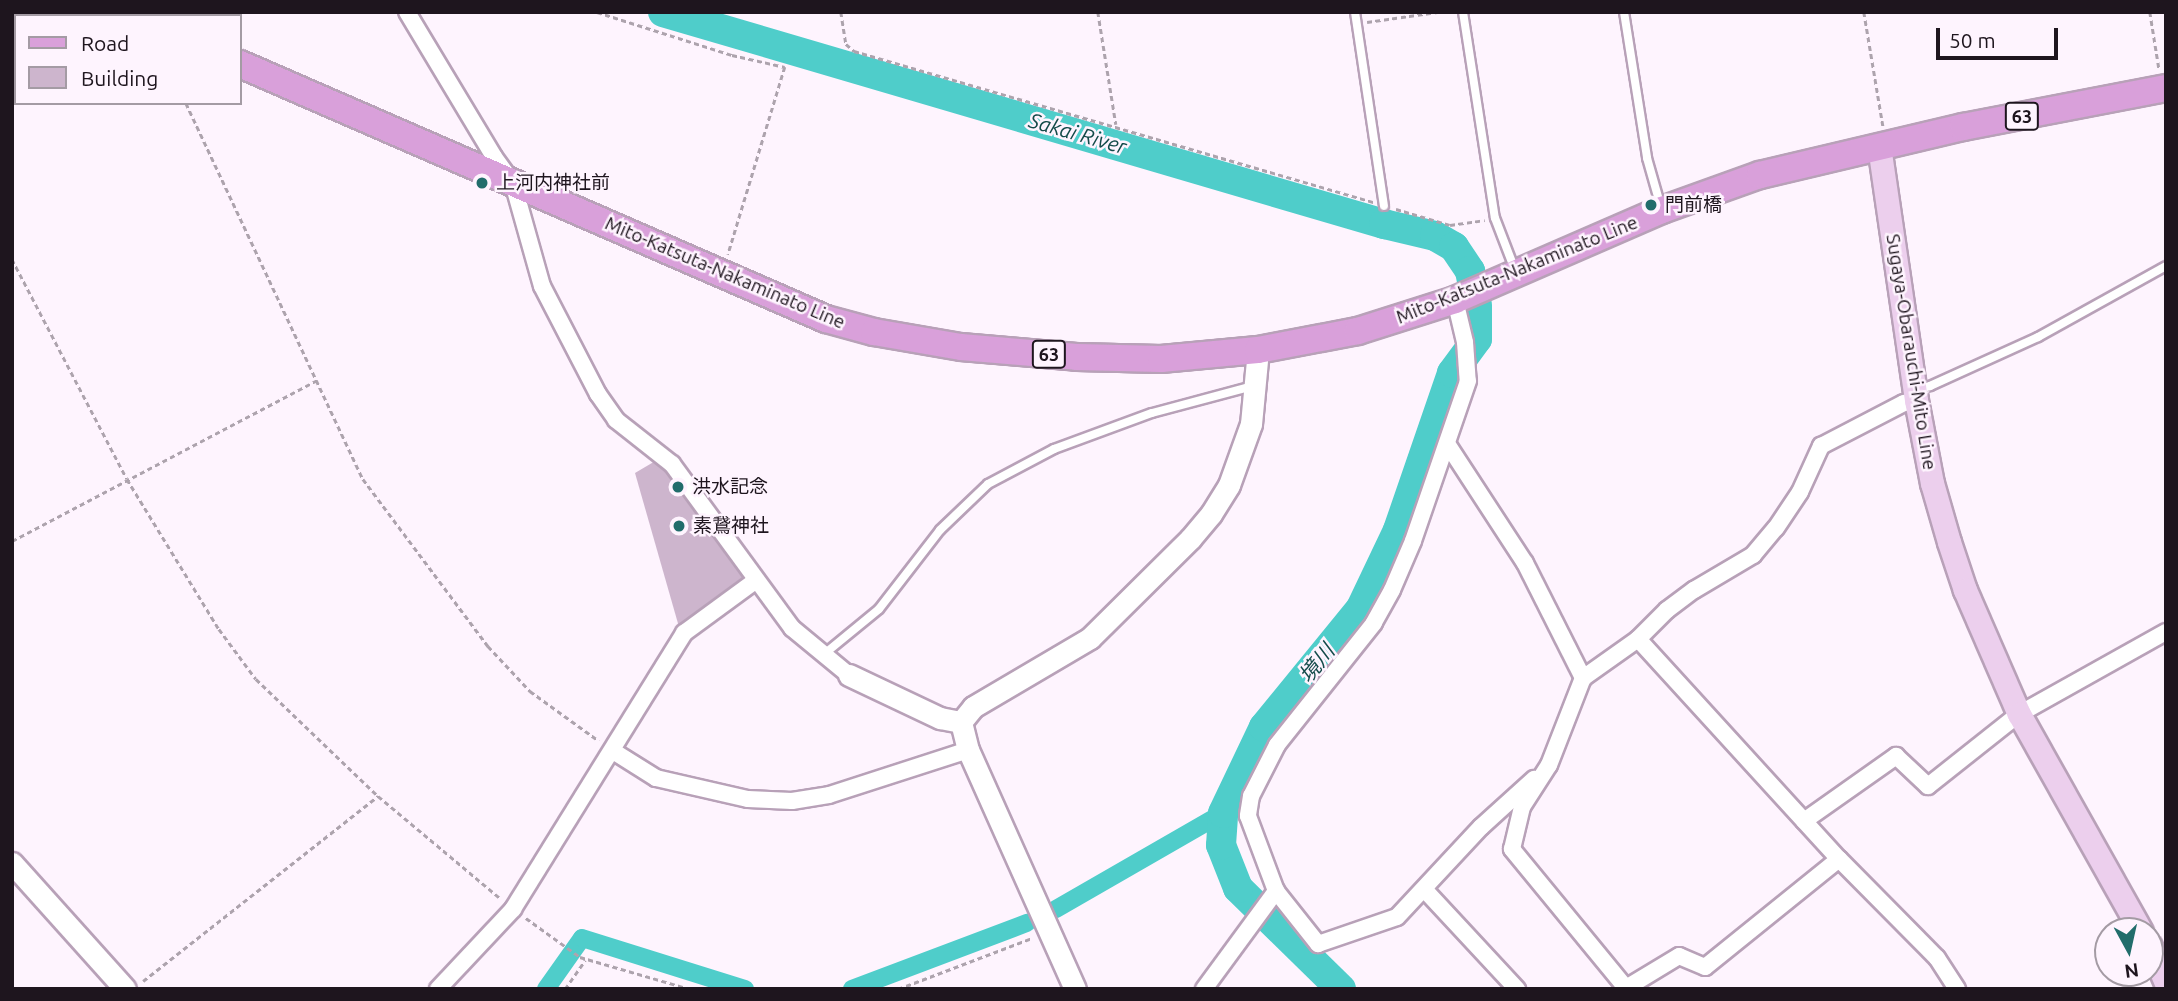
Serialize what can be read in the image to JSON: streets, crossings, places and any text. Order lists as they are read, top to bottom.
{
  "streets": {
    "main road": ["63", "Mito-Katsuta-Nakaminato Line", "Sugaya-Obarauchi-Mito Line"]
  },
  "crossings": [
    ["Mito-Katsuta-Nakaminato Line", "Sugaya-Obarauchi-Mito Line"]
  ],
  "water": ["Sakai River", "境川"],
  "places": [
    "上河内神社前",
    "門前橋",
    "洪水記念",
    "素鵞神社"
  ],
  "legend": ["Road", "Building"],
  "scale_bar": "50 m",
  "north": "bottom"
}
